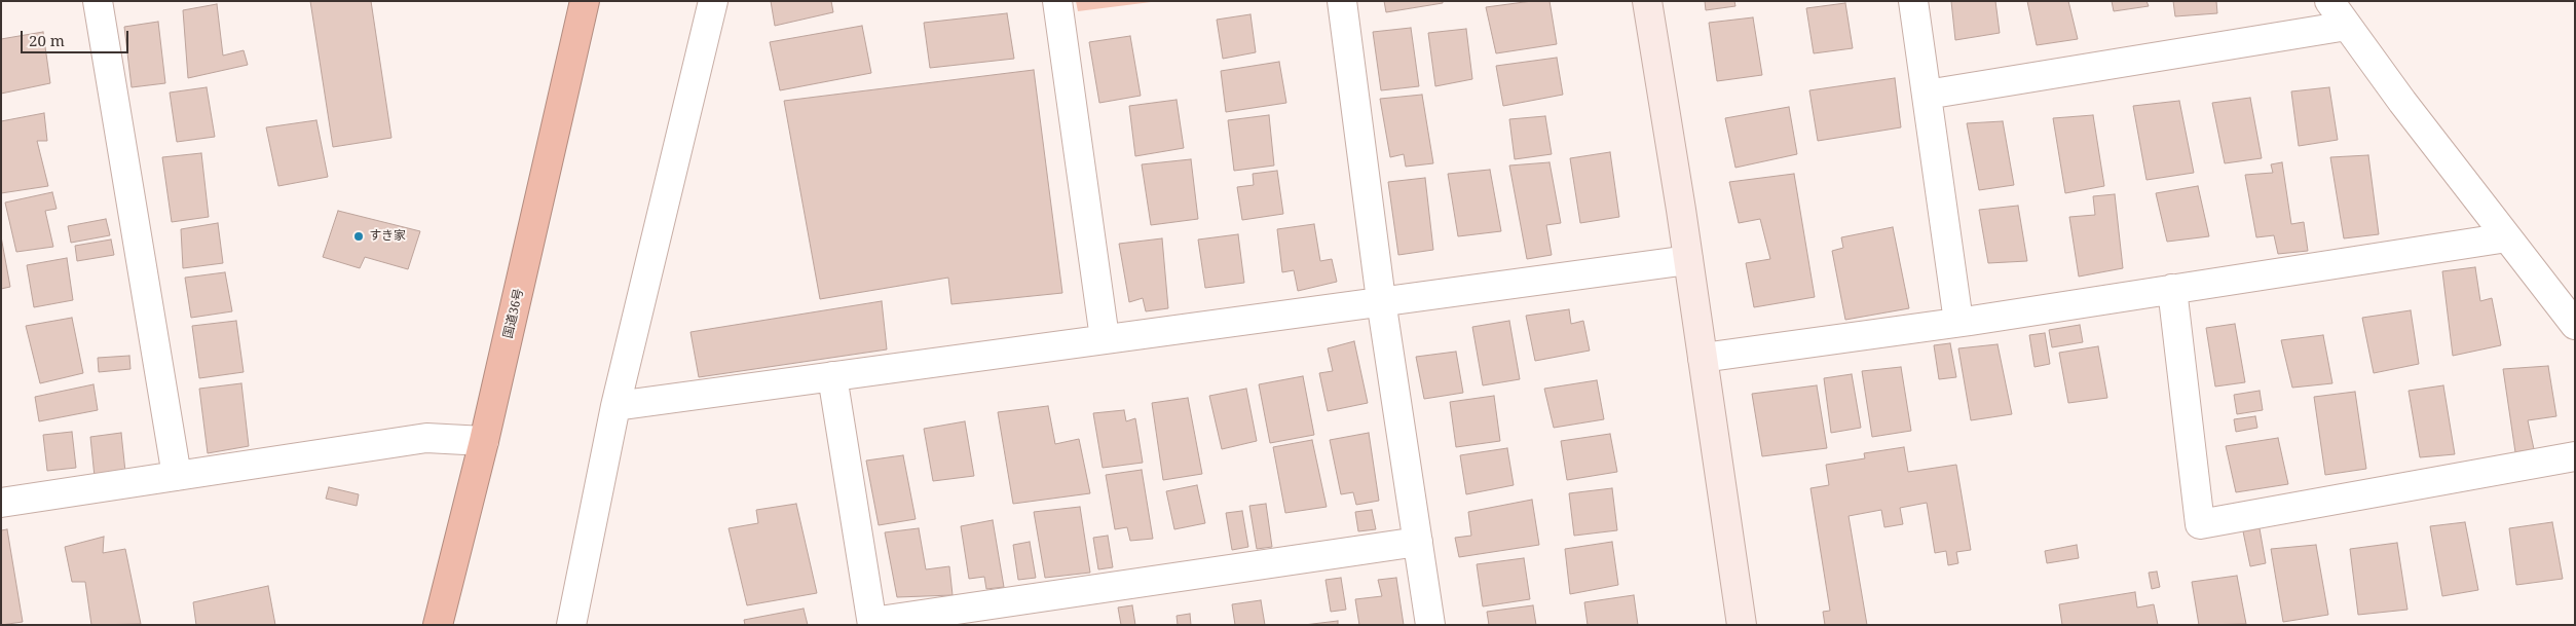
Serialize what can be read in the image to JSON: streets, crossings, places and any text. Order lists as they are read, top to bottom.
{
  "streets": {
    "highway": ["国道36号"]
  },
  "places": ["すき家"],
  "scale_bar": "20 m"
}
